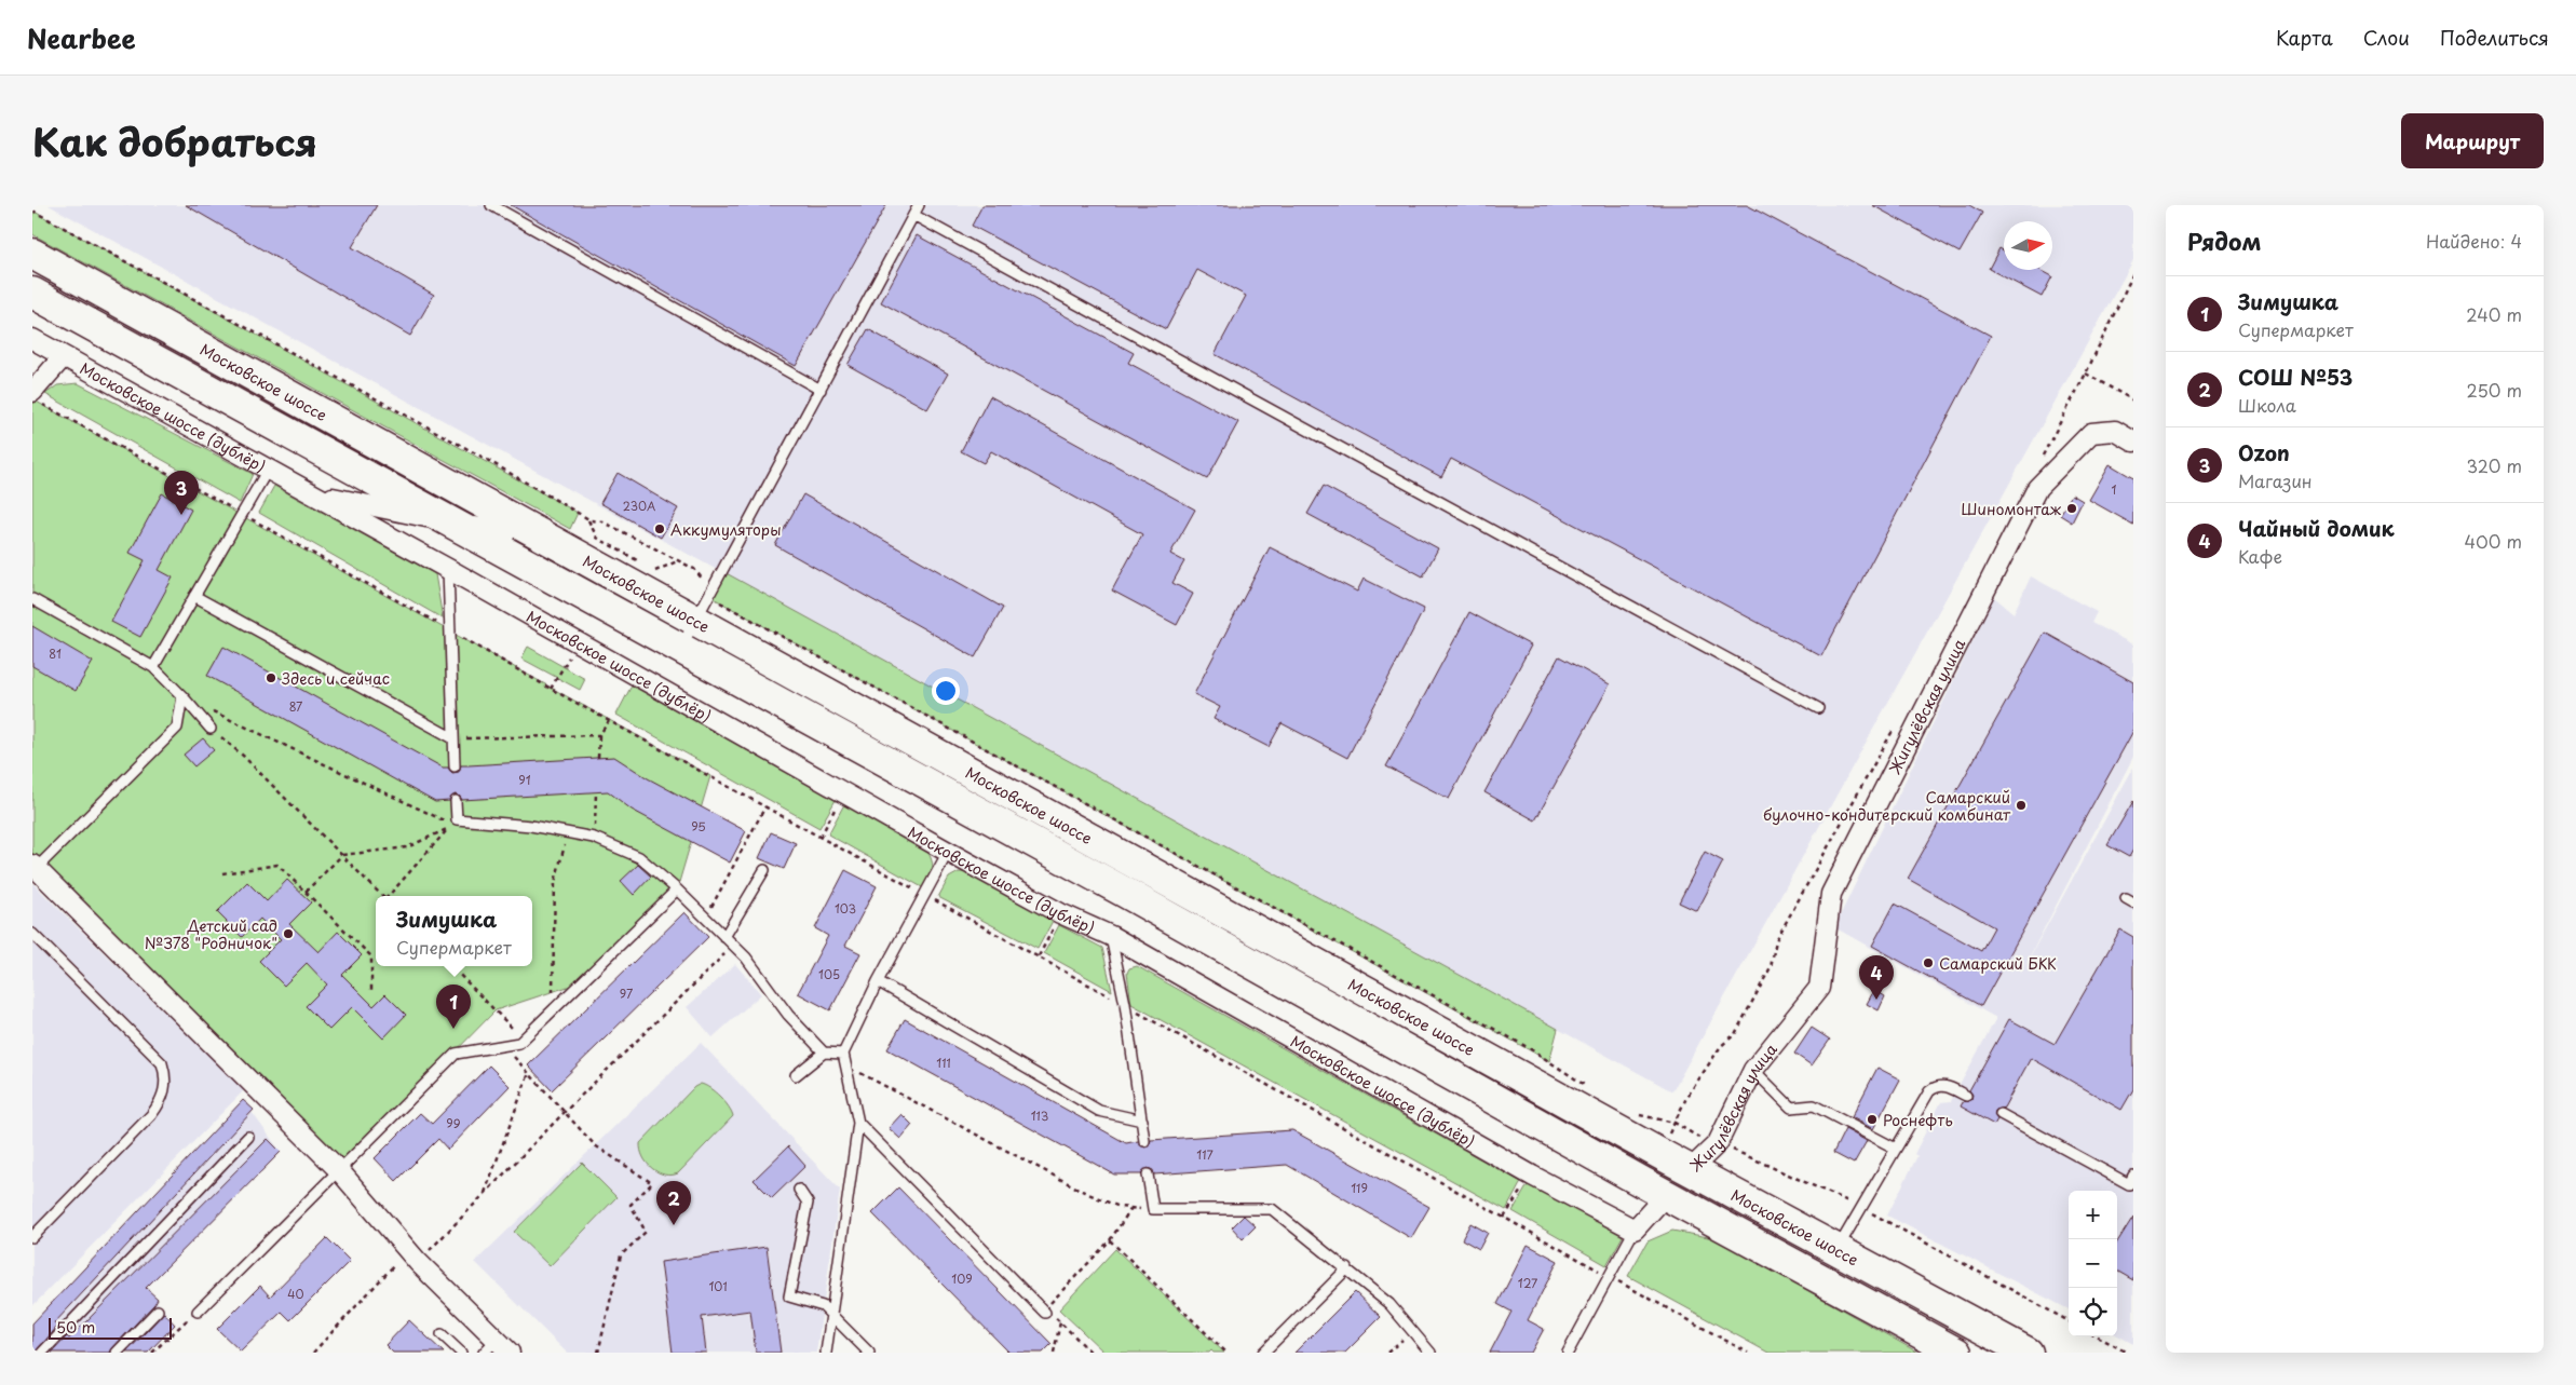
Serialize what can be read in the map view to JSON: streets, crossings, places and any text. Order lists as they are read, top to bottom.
{
  "streets": {
    "main road": ["Московское шоссе"],
    "street": ["Московское шоссе (дублёр)", "Жигулёвская улица"]
  },
  "crossings": [
    ["Московское шоссе", "Московское шоссе (дублёр)"],
    ["Московское шоссе", "Жигулёвская улица"]
  ],
  "places": [
    "Шиномонтаж",
    "Аккумуляторы",
    "Здесь и сейчас",
    "Самарский булочно-кондитерский комбинат",
    "Детский сад №378 \"Родничок\"",
    "Самарский БКК",
    "Роснефть"
  ],
  "house_numbers": [
    "1",
    "230A",
    "81",
    "87",
    "91",
    "95",
    "103",
    "105",
    "97",
    "111",
    "113",
    "99",
    "117",
    "119",
    "109",
    "127",
    "101",
    "40"
  ],
  "scale_bar": "50 m",
  "north": "right",
  "page": {
    "header": "Nearbee",
    "nav": ["Карта", "Слои", "Поделиться"],
    "title": "Как добраться",
    "buttons": "Маршрут",
    "heading": ["Рядом", "Найдено: 4"],
    "list": [
      {
        "mark": "1",
        "name": "Зимушка",
        "note": "Супермаркет",
        "value": "240 m"
      },
      {
        "mark": "2",
        "name": "СОШ №53",
        "note": "Школа",
        "value": "250 m"
      },
      {
        "mark": "3",
        "name": "Ozon",
        "note": "Магазин",
        "value": "320 m"
      },
      {
        "mark": "4",
        "name": "Чайный домик",
        "note": "Кафе",
        "value": "400 m"
      }
    ],
    "pins": [
      "3",
      "4",
      "1",
      "2"
    ],
    "popup": ["Зимушка", "Супермаркет"],
    "map_buttons": ["+", "−"],
    "scale": "50 m"
  }
}
